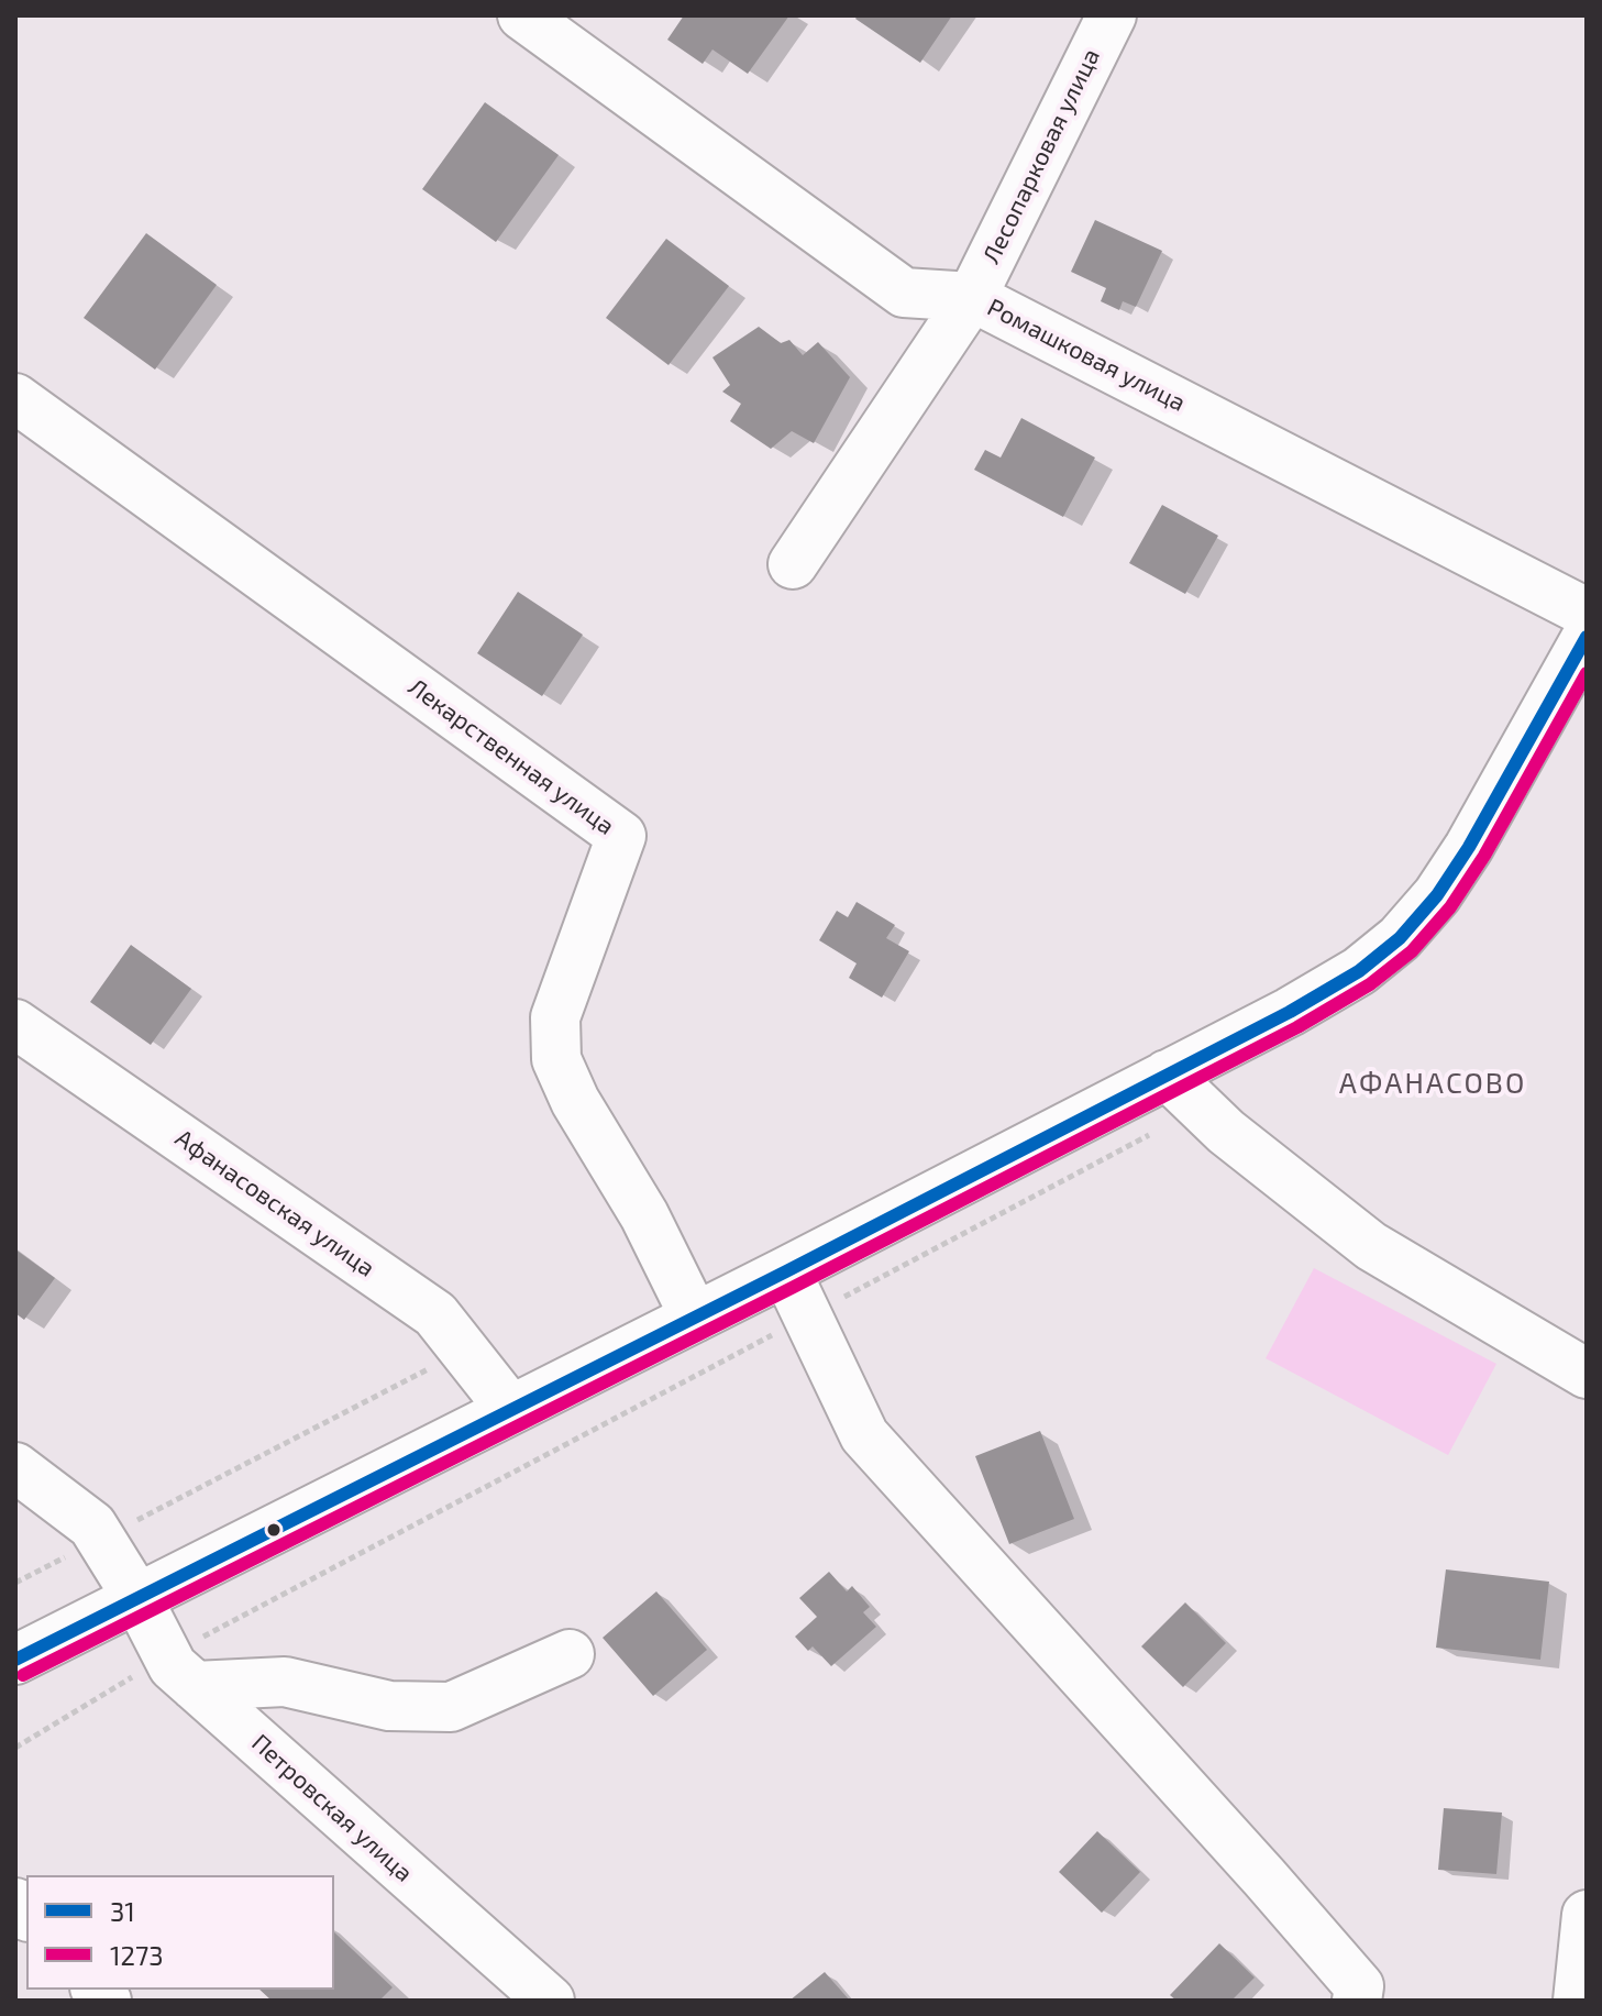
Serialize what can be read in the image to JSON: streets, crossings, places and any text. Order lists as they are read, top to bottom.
{
  "streets": {
    "street": [
      "Лесопарковая улица",
      "Ромашковая улица",
      "Лекарственная улица",
      "Афанасовская улица",
      "Петровская улица"
    ]
  },
  "crossings": [
    ["Лесопарковая улица", "Ромашковая улица"]
  ],
  "districts": ["АФАНАСОВО"],
  "lines": ["transit line 31", "transit line 1273"],
  "legend": ["31", "1273"]
}
